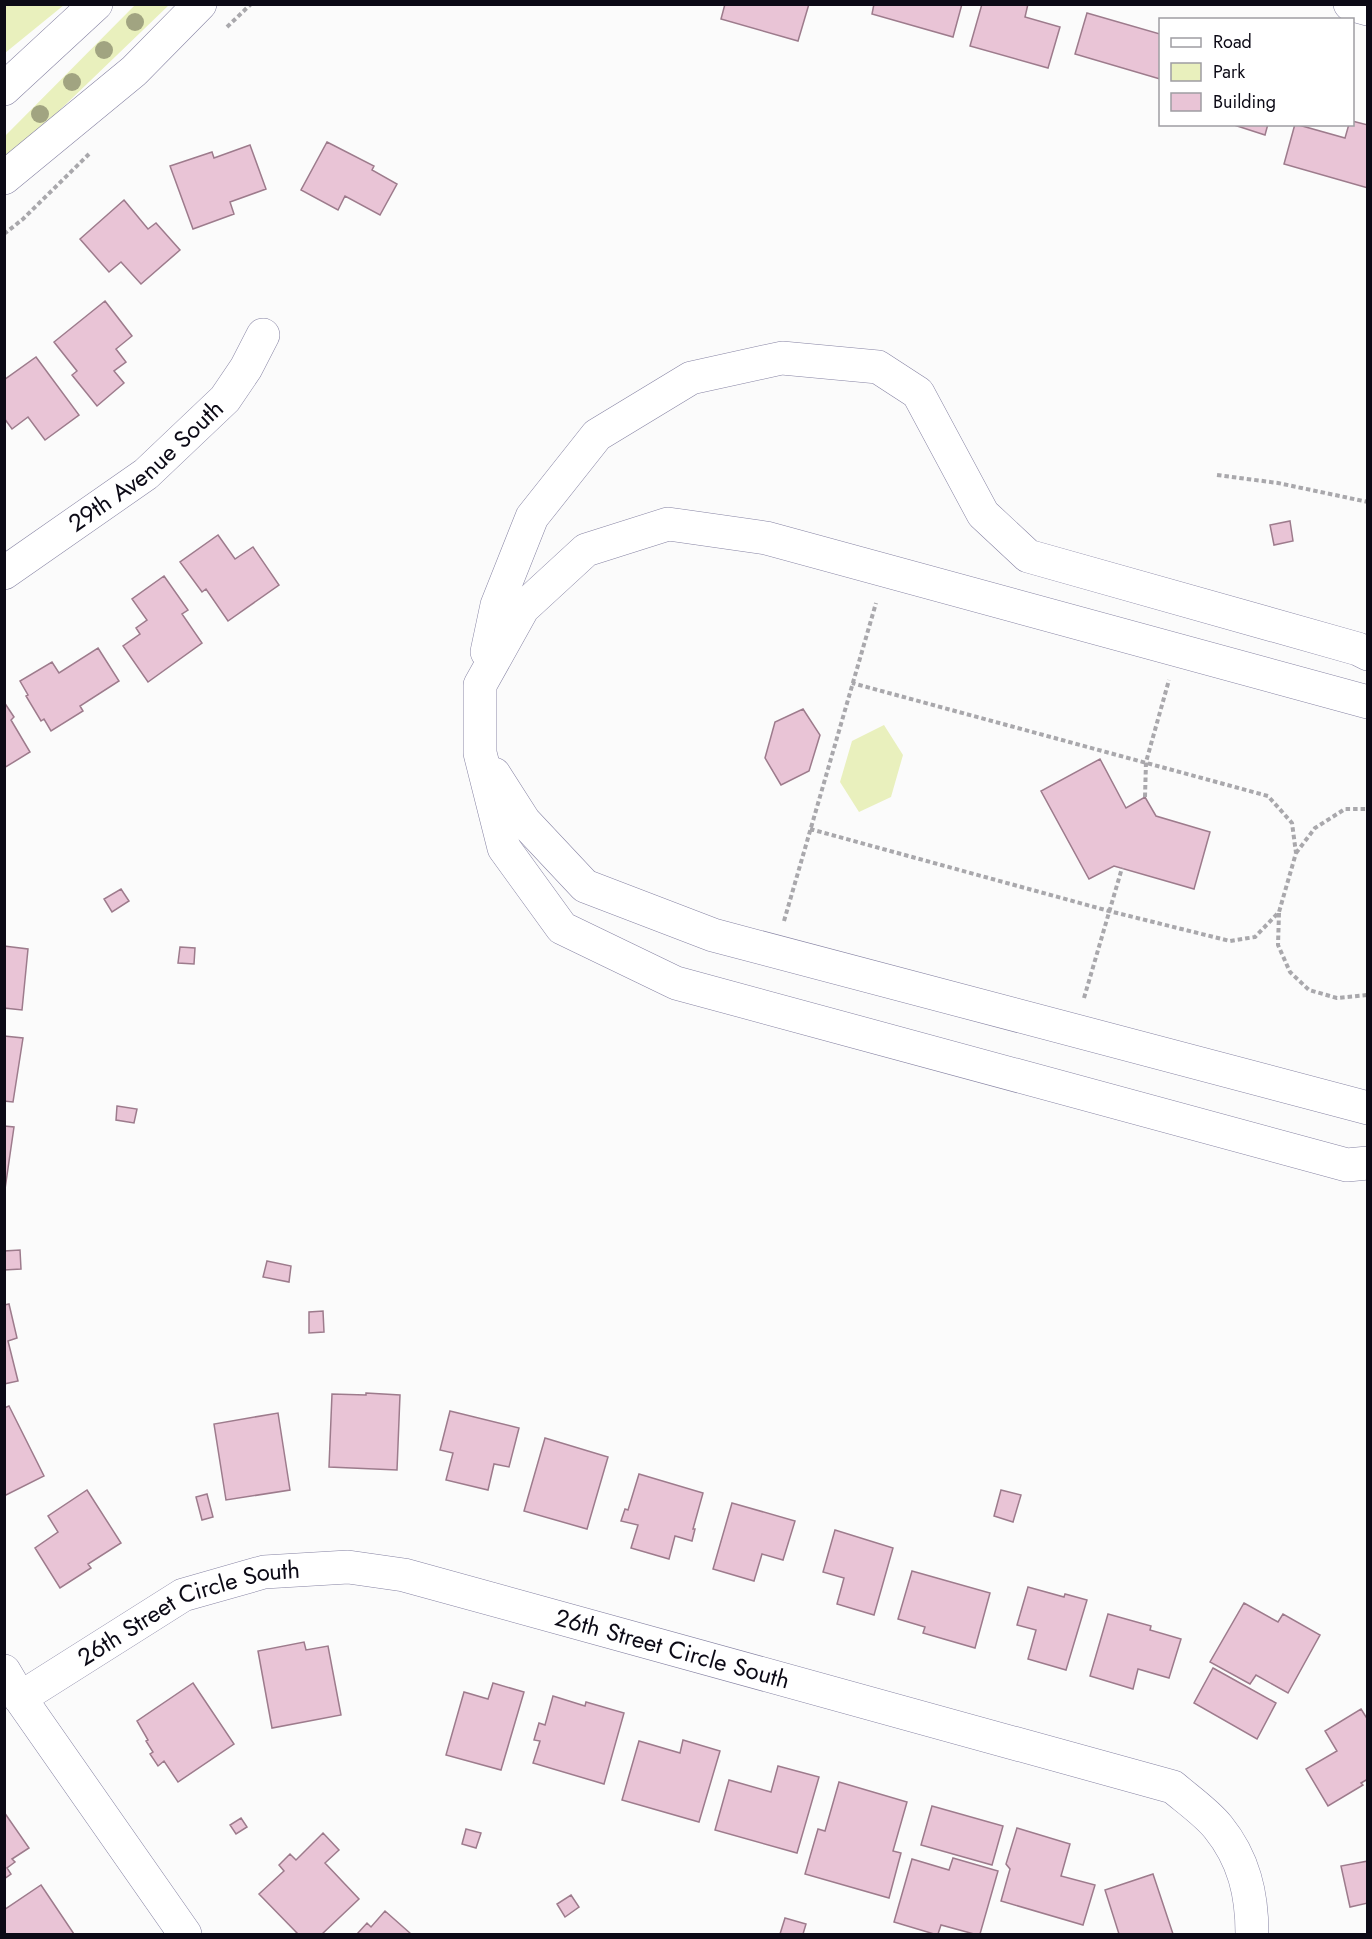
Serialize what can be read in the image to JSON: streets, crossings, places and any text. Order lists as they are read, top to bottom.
{
  "streets": {
    "street": ["29th Avenue South", "26th Street Circle South"]
  },
  "legend": ["Road", "Park", "Building"]
}
